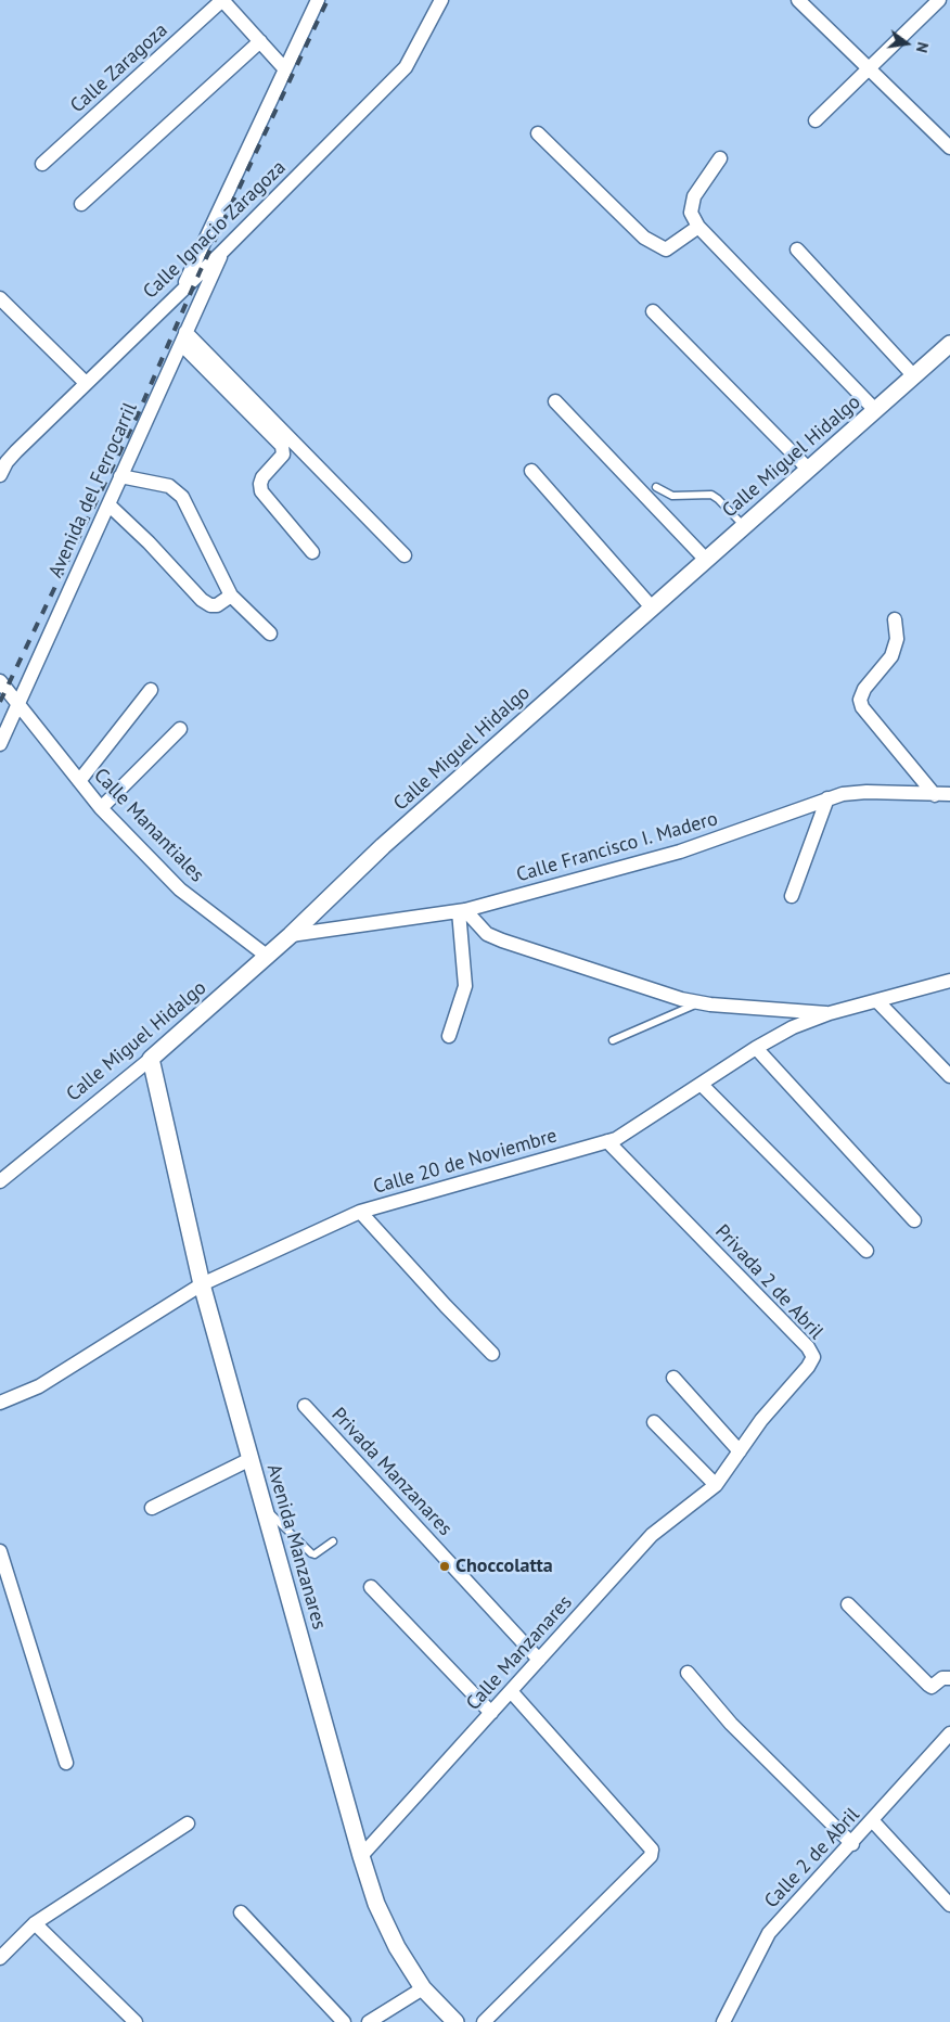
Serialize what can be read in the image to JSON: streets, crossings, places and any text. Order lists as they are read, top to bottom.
{
  "streets": {
    "street": [
      "Calle Zaragoza",
      "Calle Ignacio Zaragoza",
      "Calle Miguel Hidalgo",
      "Avenida del Ferrocarril",
      "Calle Manantiales",
      "Calle Francisco I. Madero",
      "Calle 20 de Noviembre",
      "Privada 2 de Abril",
      "Privada Manzanares",
      "Avenida Manzanares",
      "Calle Manzanares",
      "Calle 2 de Abril"
    ]
  },
  "crossings": [
    ["Calle Ignacio Zaragoza", "Avenida del Ferrocarril"],
    ["Calle Miguel Hidalgo", "Calle Manantiales"],
    ["Calle Miguel Hidalgo", "Calle Francisco I. Madero"],
    ["Calle Miguel Hidalgo", "Avenida Manzanares"],
    ["Avenida del Ferrocarril", "Calle Manantiales"],
    ["Calle 20 de Noviembre", "Privada 2 de Abril"],
    ["Calle 20 de Noviembre", "Avenida Manzanares"],
    ["Privada 2 de Abril", "Calle Manzanares"],
    ["Privada Manzanares", "Calle Manzanares"],
    ["Avenida Manzanares", "Calle Manzanares"]
  ],
  "places": ["Choccolatta"],
  "north": "right"
}
